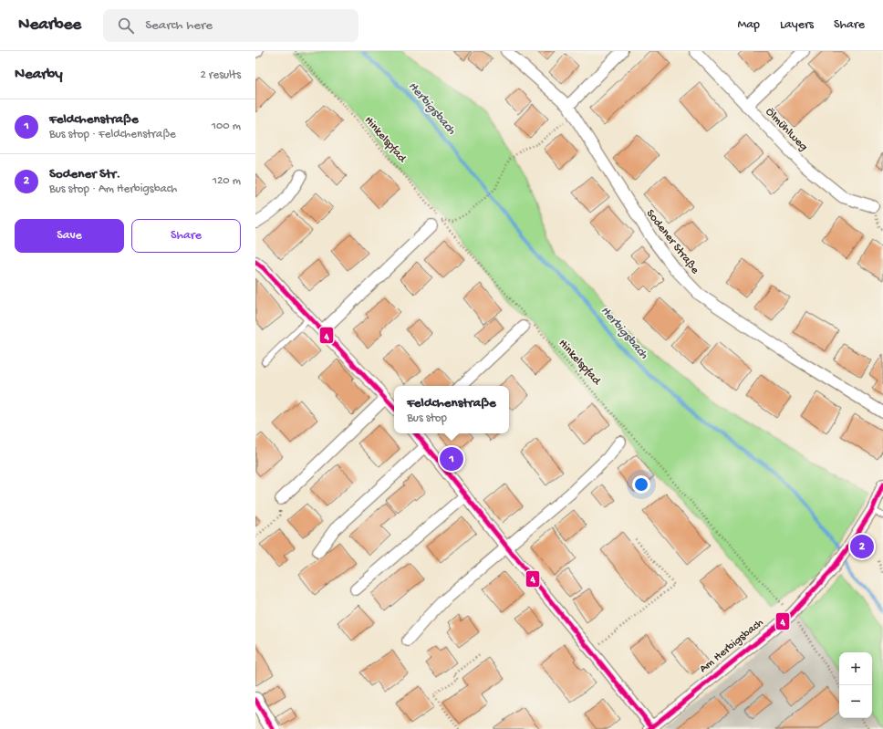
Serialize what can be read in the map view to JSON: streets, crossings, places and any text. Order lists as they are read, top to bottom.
{
  "streets": {
    "street": ["Ölmühlweg", "Sodener Straße", "Am Herbigsbach"],
    "path": ["Hinkelspfad"]
  },
  "crossings": [
    ["Hinkelspfad", "Am Herbigsbach"]
  ],
  "water": ["Herbigsbach"],
  "lines": ["transit line 4"],
  "page": {
    "header": "Nearbee",
    "search": "Search here",
    "nav": ["Map", "Layers", "Share"],
    "heading": ["Nearby", "2 results"],
    "list": [
      {
        "mark": "1",
        "name": "Feldchenstraße",
        "note": "Bus stop · Feldchenstraße",
        "value": "100 m"
      },
      {
        "mark": "2",
        "name": "Sodener Str.",
        "note": "Bus stop · Am Herbigsbach",
        "value": "120 m"
      }
    ],
    "buttons": ["Save", "Share"],
    "popup": ["Feldchenstraße", "Bus stop"],
    "pins": ["1", "2"],
    "map_buttons": ["+", "−"]
  }
}
